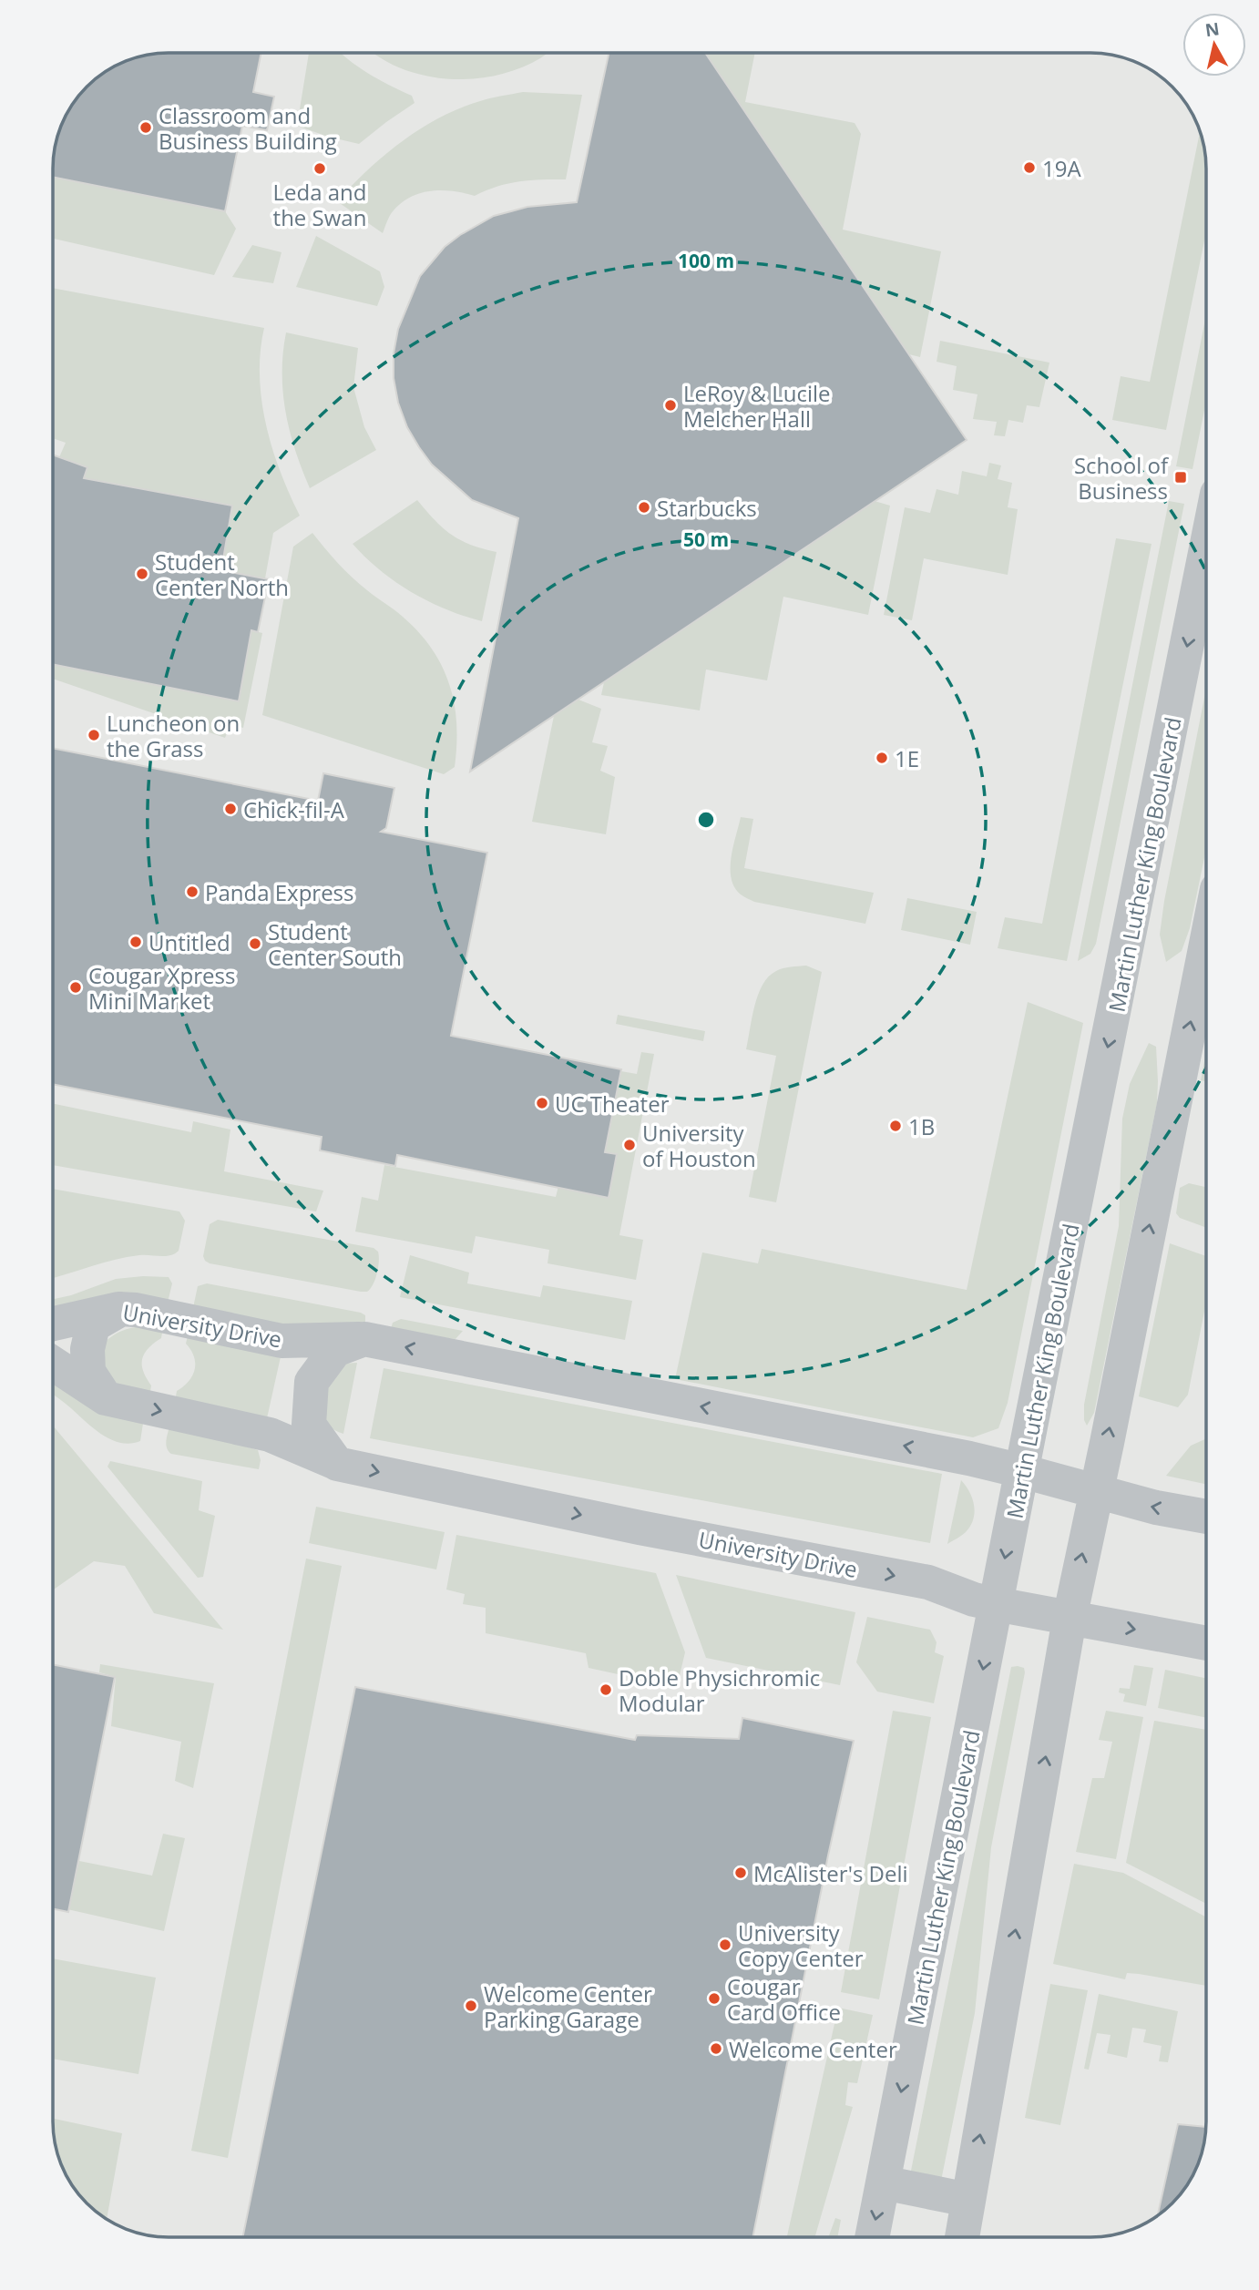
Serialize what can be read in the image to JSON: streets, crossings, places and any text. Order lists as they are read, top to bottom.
{
  "streets": {
    "street": ["Martin Luther King Boulevard", "University Drive"]
  },
  "crossings": [
    ["Martin Luther King Boulevard", "University Drive"]
  ],
  "places": {
    "other": [
      "Classroom and Business Building",
      "19A",
      "Leda and the Swan",
      "LeRoy & Lucile Melcher Hall",
      "Starbucks",
      "Student Center North",
      "Luncheon on the Grass",
      "1E",
      "Chick-fil-A",
      "Panda Express",
      "Untitled",
      "Student Center South",
      "Cougar Xpress Mini Market",
      "UC Theater",
      "1B",
      "University of Houston",
      "Doble Physichromic Modular",
      "McAlister's Deli",
      "University Copy Center",
      "Cougar Card Office",
      "Welcome Center Parking Garage",
      "Welcome Center"
    ],
    "transit": ["School of Business"]
  },
  "north": "top",
  "rings": ["100 m", "50 m"]
}
